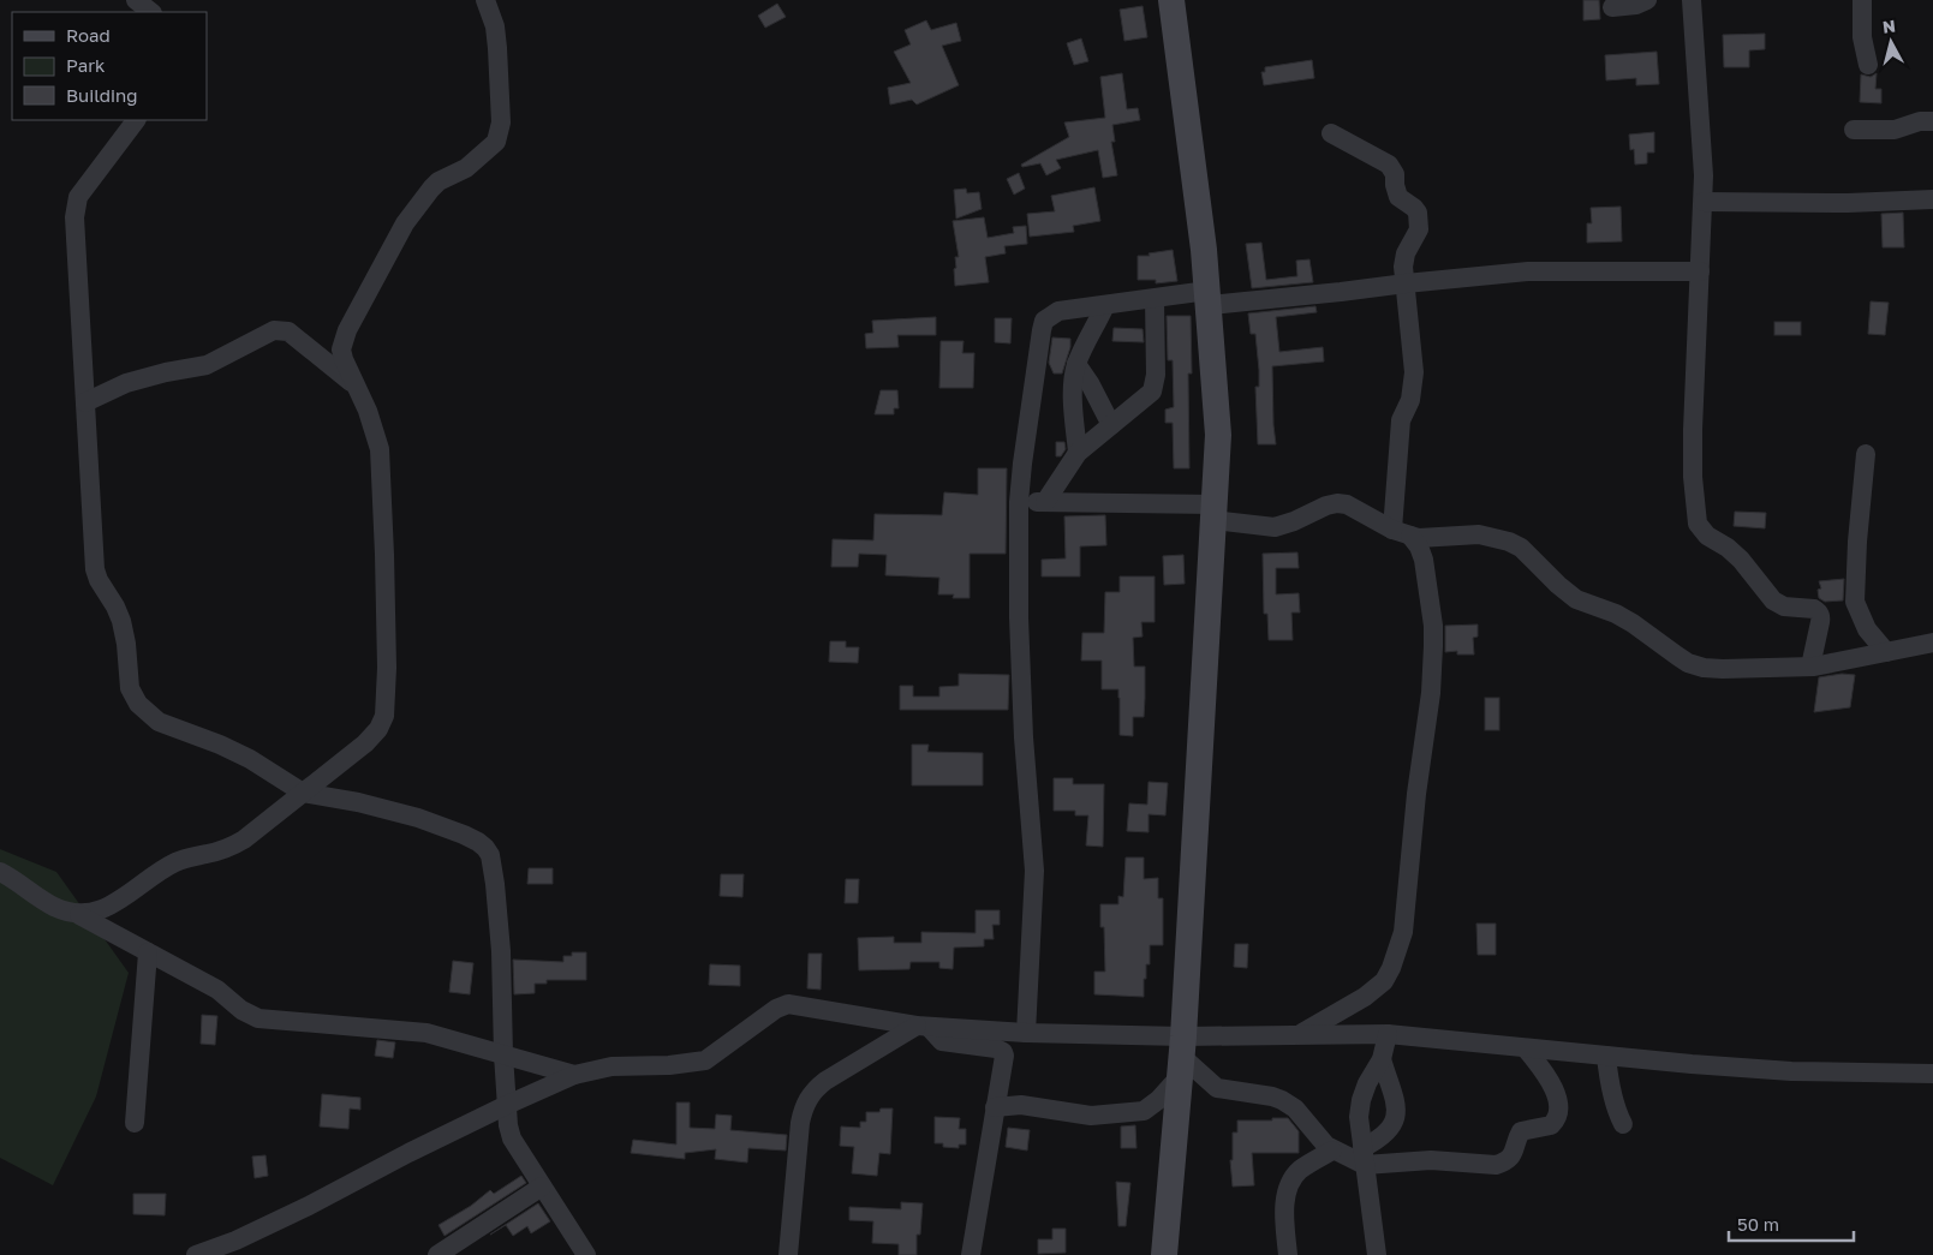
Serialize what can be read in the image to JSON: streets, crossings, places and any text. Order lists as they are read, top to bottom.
{
  "legend": ["Road", "Park", "Building"],
  "scale_bar": "50 m",
  "north": "top"
}
